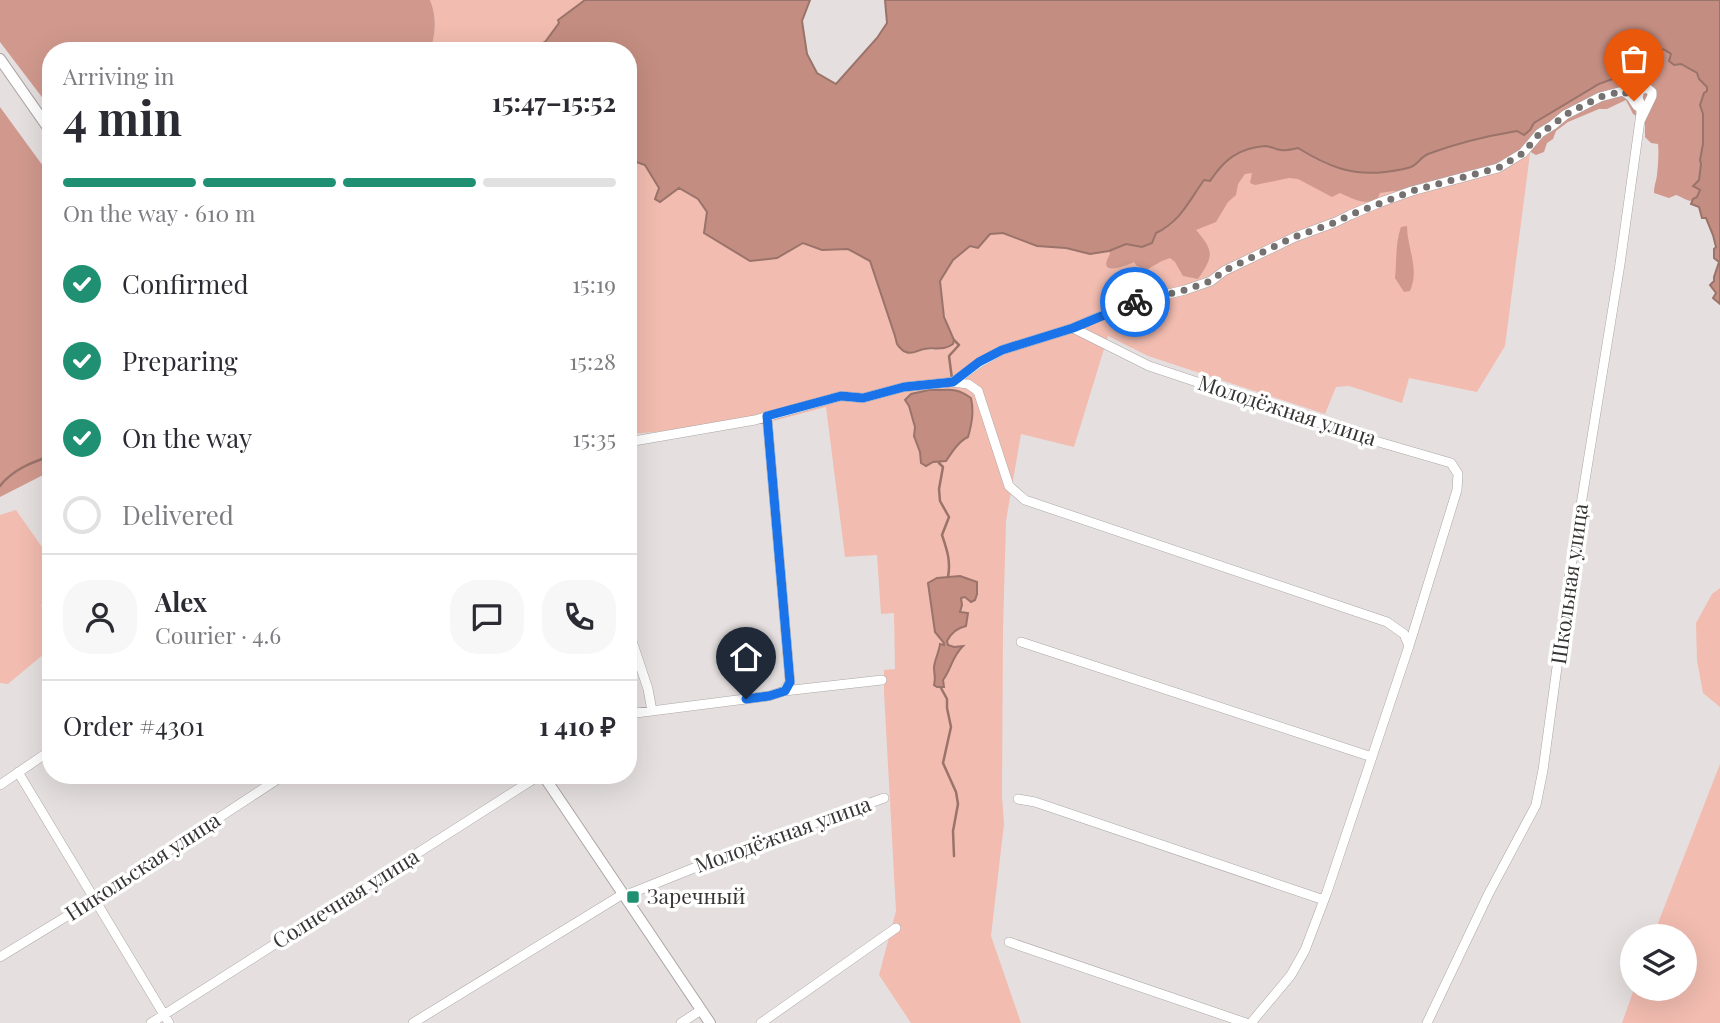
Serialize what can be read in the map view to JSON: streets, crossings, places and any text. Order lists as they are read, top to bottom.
{
  "streets": {
    "street": [
      "Молодёжная улица",
      "Школьная улица",
      "Никольская улица",
      "Солнечная улица"
    ]
  },
  "crossings": [
    ["Молодёжная улица", "Школьная улица"]
  ],
  "places": {
    "transit": ["Заречный"]
  },
  "page": {
    "heading": ["4 min", "Arriving in", "15:47–15:52"],
    "panel": [
      "Alex",
      "Courier · 4.6",
      "Order #4301",
      "1 410 ₽"
    ],
    "bar": "On the way · 610 m",
    "list": [
      ["Confirmed", "15:19"],
      ["Preparing", "15:28"],
      ["On the way", "15:35"],
      "Delivered"
    ]
  }
}
